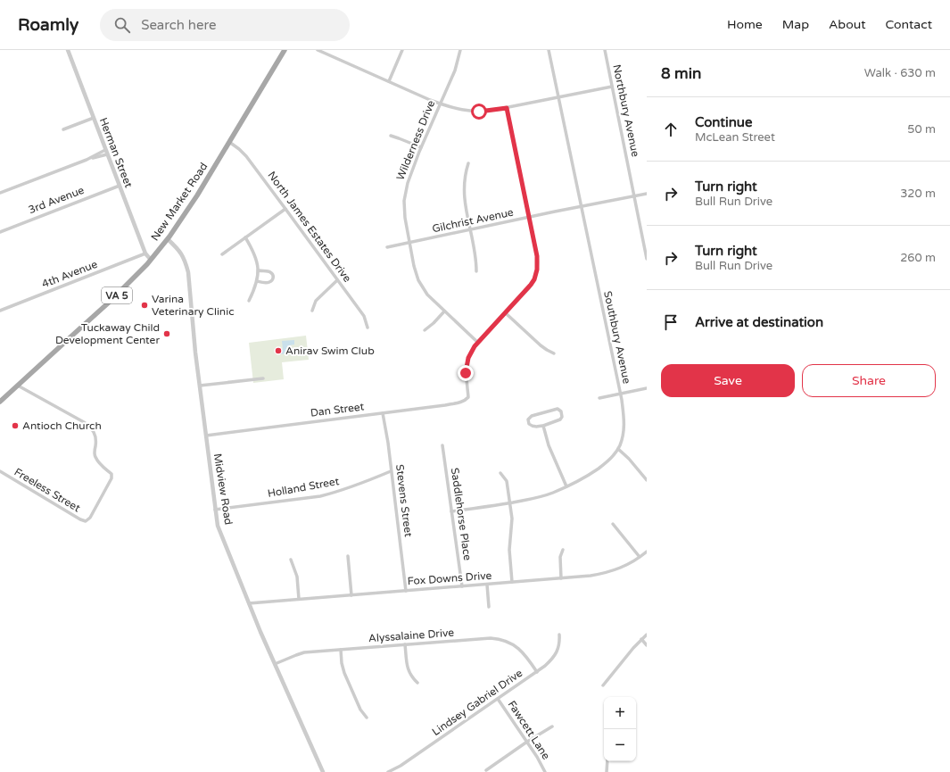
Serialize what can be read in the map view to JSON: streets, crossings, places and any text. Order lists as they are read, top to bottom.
{
  "streets": {
    "main road": ["New Market Road", "VA 5"],
    "street": [
      "Northbury Avenue",
      "Wilderness Drive",
      "Herman Street",
      "3rd Avenue",
      "Gilchrist Avenue",
      "North James Estates Drive",
      "4th Avenue",
      "Southbury Avenue",
      "Dan Street",
      "Holland Street",
      "Midview Road",
      "Freeless Street",
      "Stevens Street",
      "Saddlehorse Place",
      "Fox Downs Drive",
      "Alyssalaine Drive",
      "Lindsey Gabriel Drive",
      "Fawcett Lane"
    ]
  },
  "crossings": [
    ["Northbury Avenue", "Gilchrist Avenue"],
    ["Wilderness Drive", "Gilchrist Avenue"],
    ["Wilderness Drive", "Dan Street"],
    ["Herman Street", "3rd Avenue"],
    ["Herman Street", "New Market Road"],
    ["Herman Street", "4th Avenue"],
    ["New Market Road", "North James Estates Drive"],
    ["New Market Road", "Midview Road"],
    ["New Market Road", "Freeless Street"],
    ["Gilchrist Avenue", "Southbury Avenue"],
    ["Southbury Avenue", "Saddlehorse Place"],
    ["Dan Street", "Midview Road"],
    ["Dan Street", "Stevens Street"],
    ["Holland Street", "Midview Road"],
    ["Holland Street", "Stevens Street"],
    ["Midview Road", "Fox Downs Drive"],
    ["Midview Road", "Alyssalaine Drive"],
    ["Stevens Street", "Fox Downs Drive"],
    ["Saddlehorse Place", "Fox Downs Drive"],
    ["Alyssalaine Drive", "Lindsey Gabriel Drive"],
    ["Lindsey Gabriel Drive", "Fawcett Lane"]
  ],
  "places": [
    "Varina Veterinary Clinic",
    "Tuckaway Child Development Center",
    "Anirav Swim Club",
    "Antioch Church"
  ],
  "page": {
    "header": "Roamly",
    "search": "Search here",
    "nav": [
      "Home",
      "Map",
      "About",
      "Contact"
    ],
    "heading": ["8 min", "Walk · 630 m"],
    "list": [
      ["Continue", "McLean Street", "50 m"],
      ["Turn right", "Bull Run Drive", "320 m"],
      ["Turn right", "Bull Run Drive", "260 m"],
      "Arrive at destination"
    ],
    "buttons": ["Save", "Share"],
    "map_buttons": ["+", "−"]
  }
}
